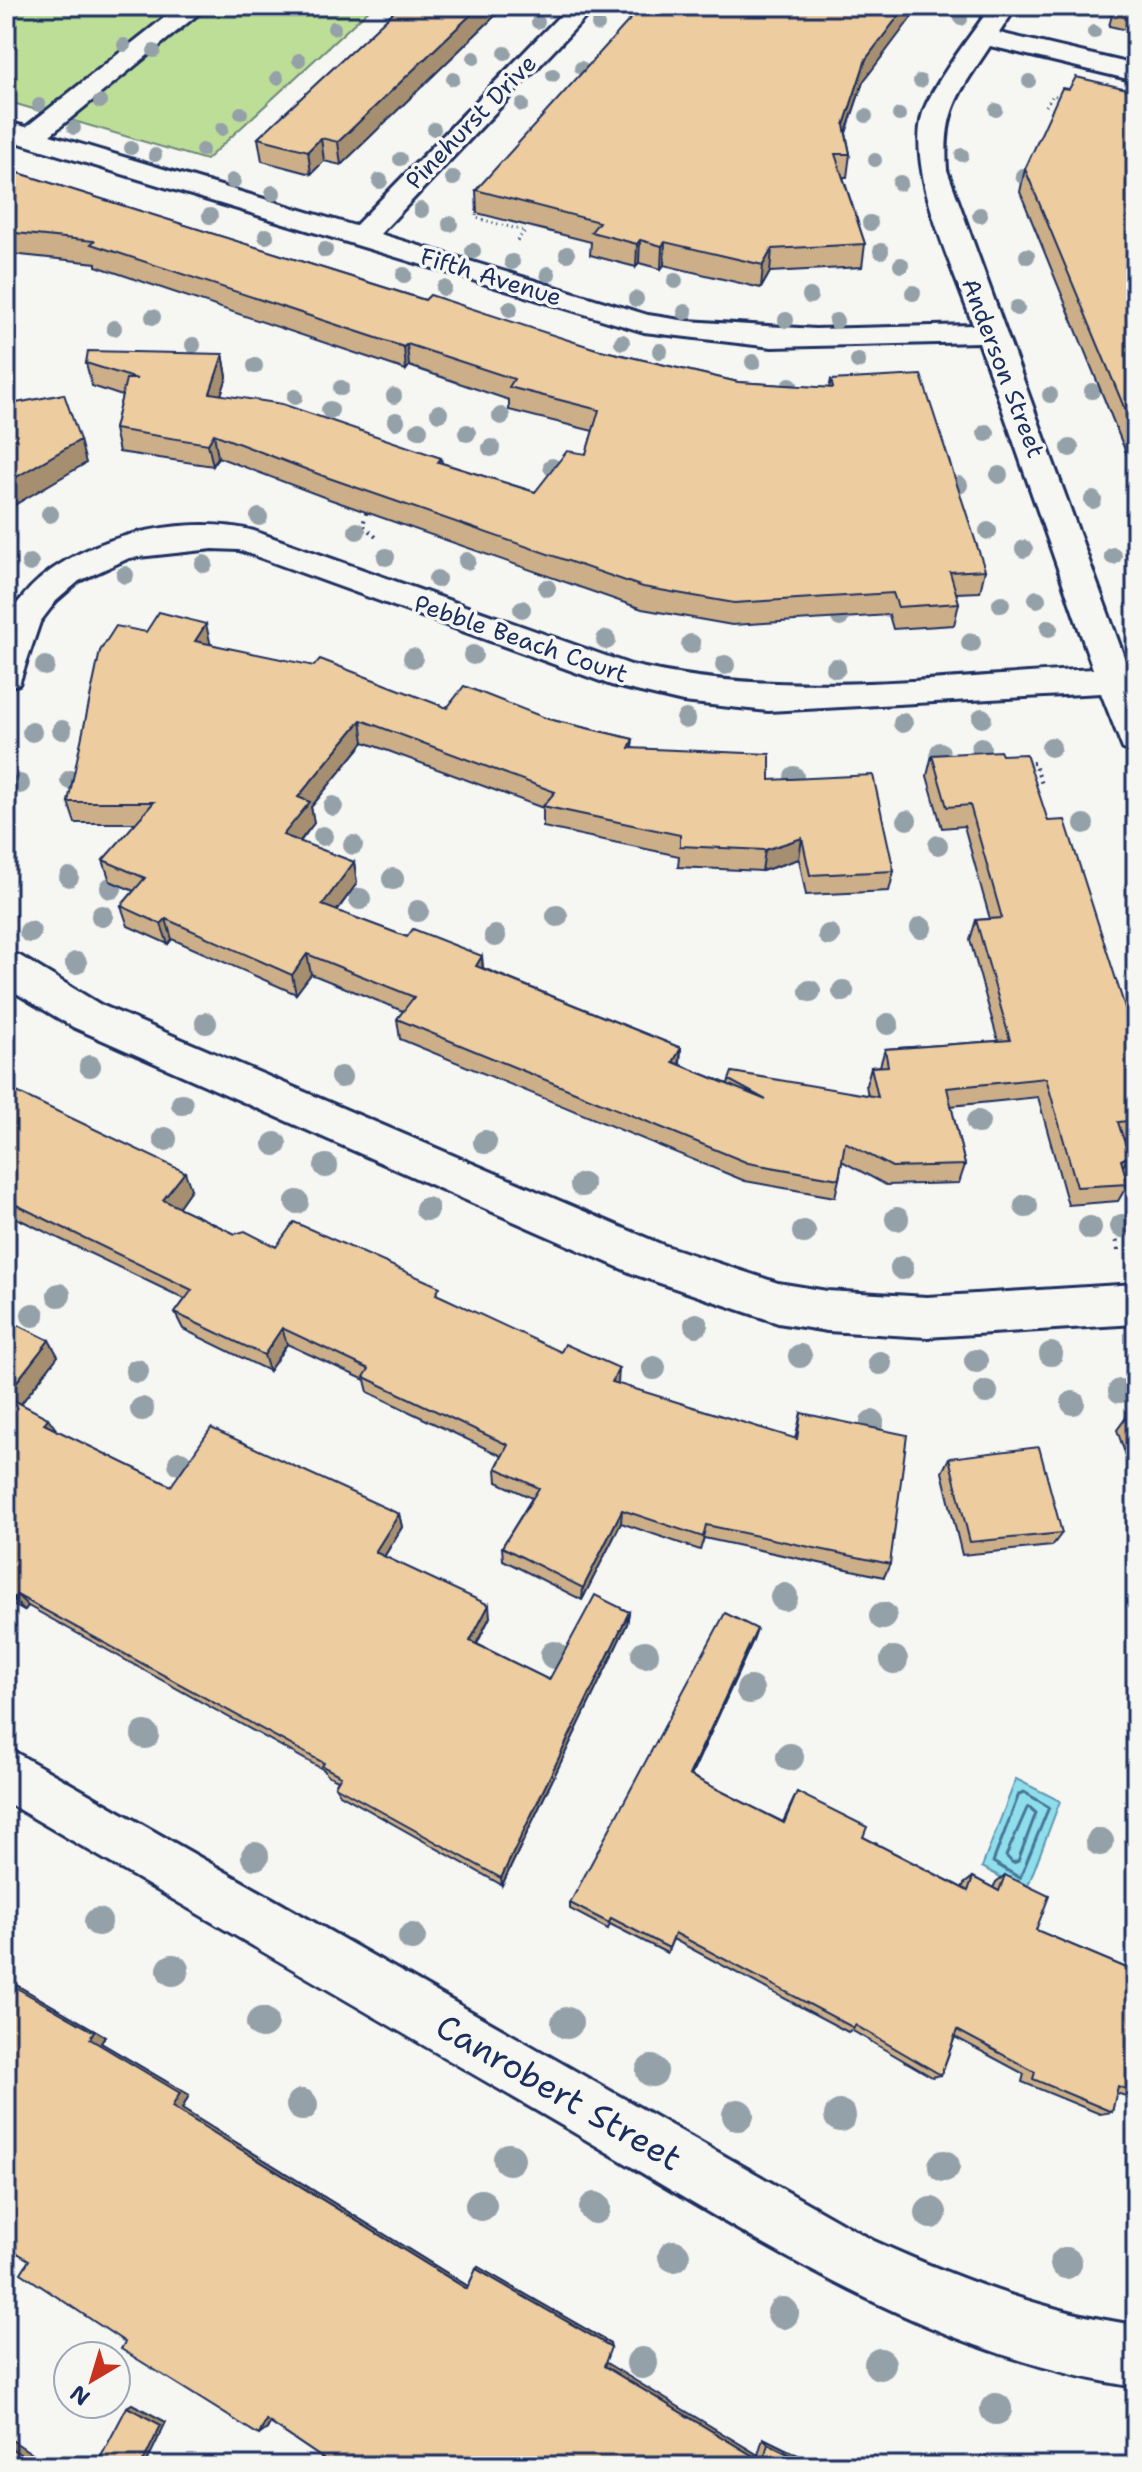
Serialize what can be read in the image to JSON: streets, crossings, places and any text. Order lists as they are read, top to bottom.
{
  "streets": {
    "street": [
      "Pinehurst Drive",
      "Fifth Avenue",
      "Anderson Street",
      "Pebble Beach Court",
      "Canrobert Street"
    ]
  },
  "crossings": [
    ["Pinehurst Drive", "Fifth Avenue"],
    ["Fifth Avenue", "Anderson Street"],
    ["Anderson Street", "Pebble Beach Court"]
  ],
  "north": "bottom left"
}
